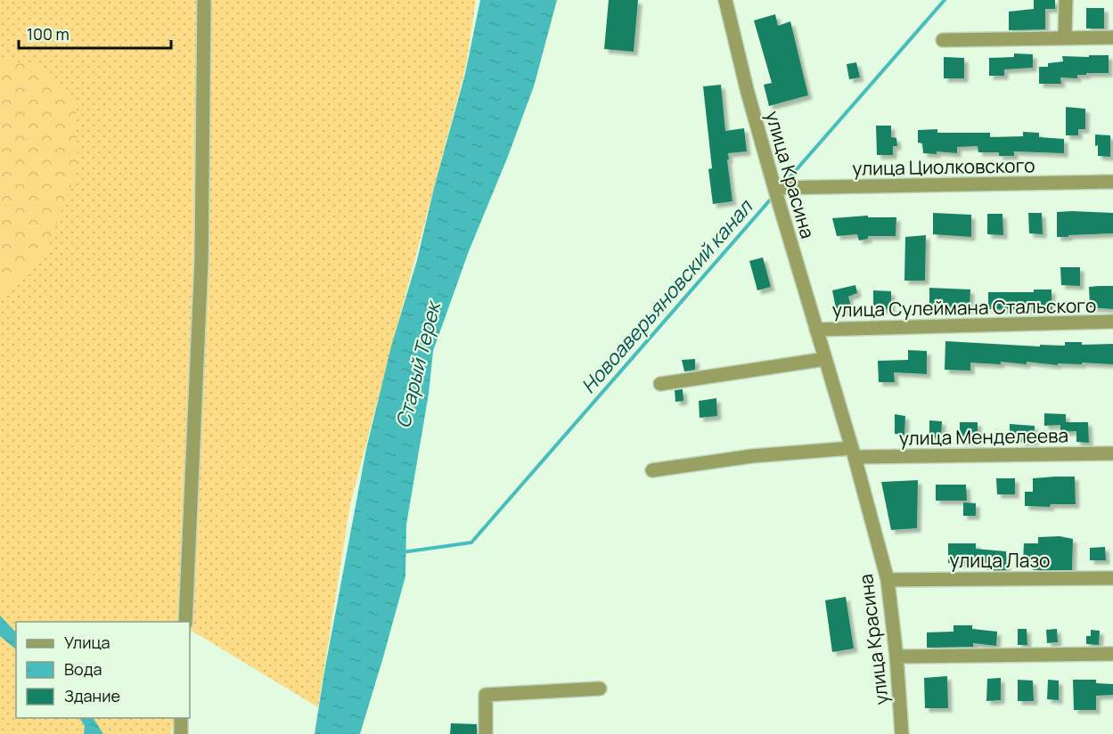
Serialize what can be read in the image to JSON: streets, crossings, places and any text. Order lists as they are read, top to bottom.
{
  "streets": {
    "street": [
      "улица Циолковского",
      "улица Красина",
      "улица Сулеймана Стальского",
      "улица Менделеева",
      "улица Лазо"
    ]
  },
  "crossings": [
    ["улица Циолковского", "улица Красина"],
    ["улица Красина", "улица Сулеймана Стальского"],
    ["улица Красина", "улица Менделеева"],
    ["улица Красина", "улица Лазо"]
  ],
  "water": ["Новоаверьяновский канал", "Старый Терек"],
  "legend": ["Улица", "Вода", "Здание"],
  "scale_bar": "100 m"
}
